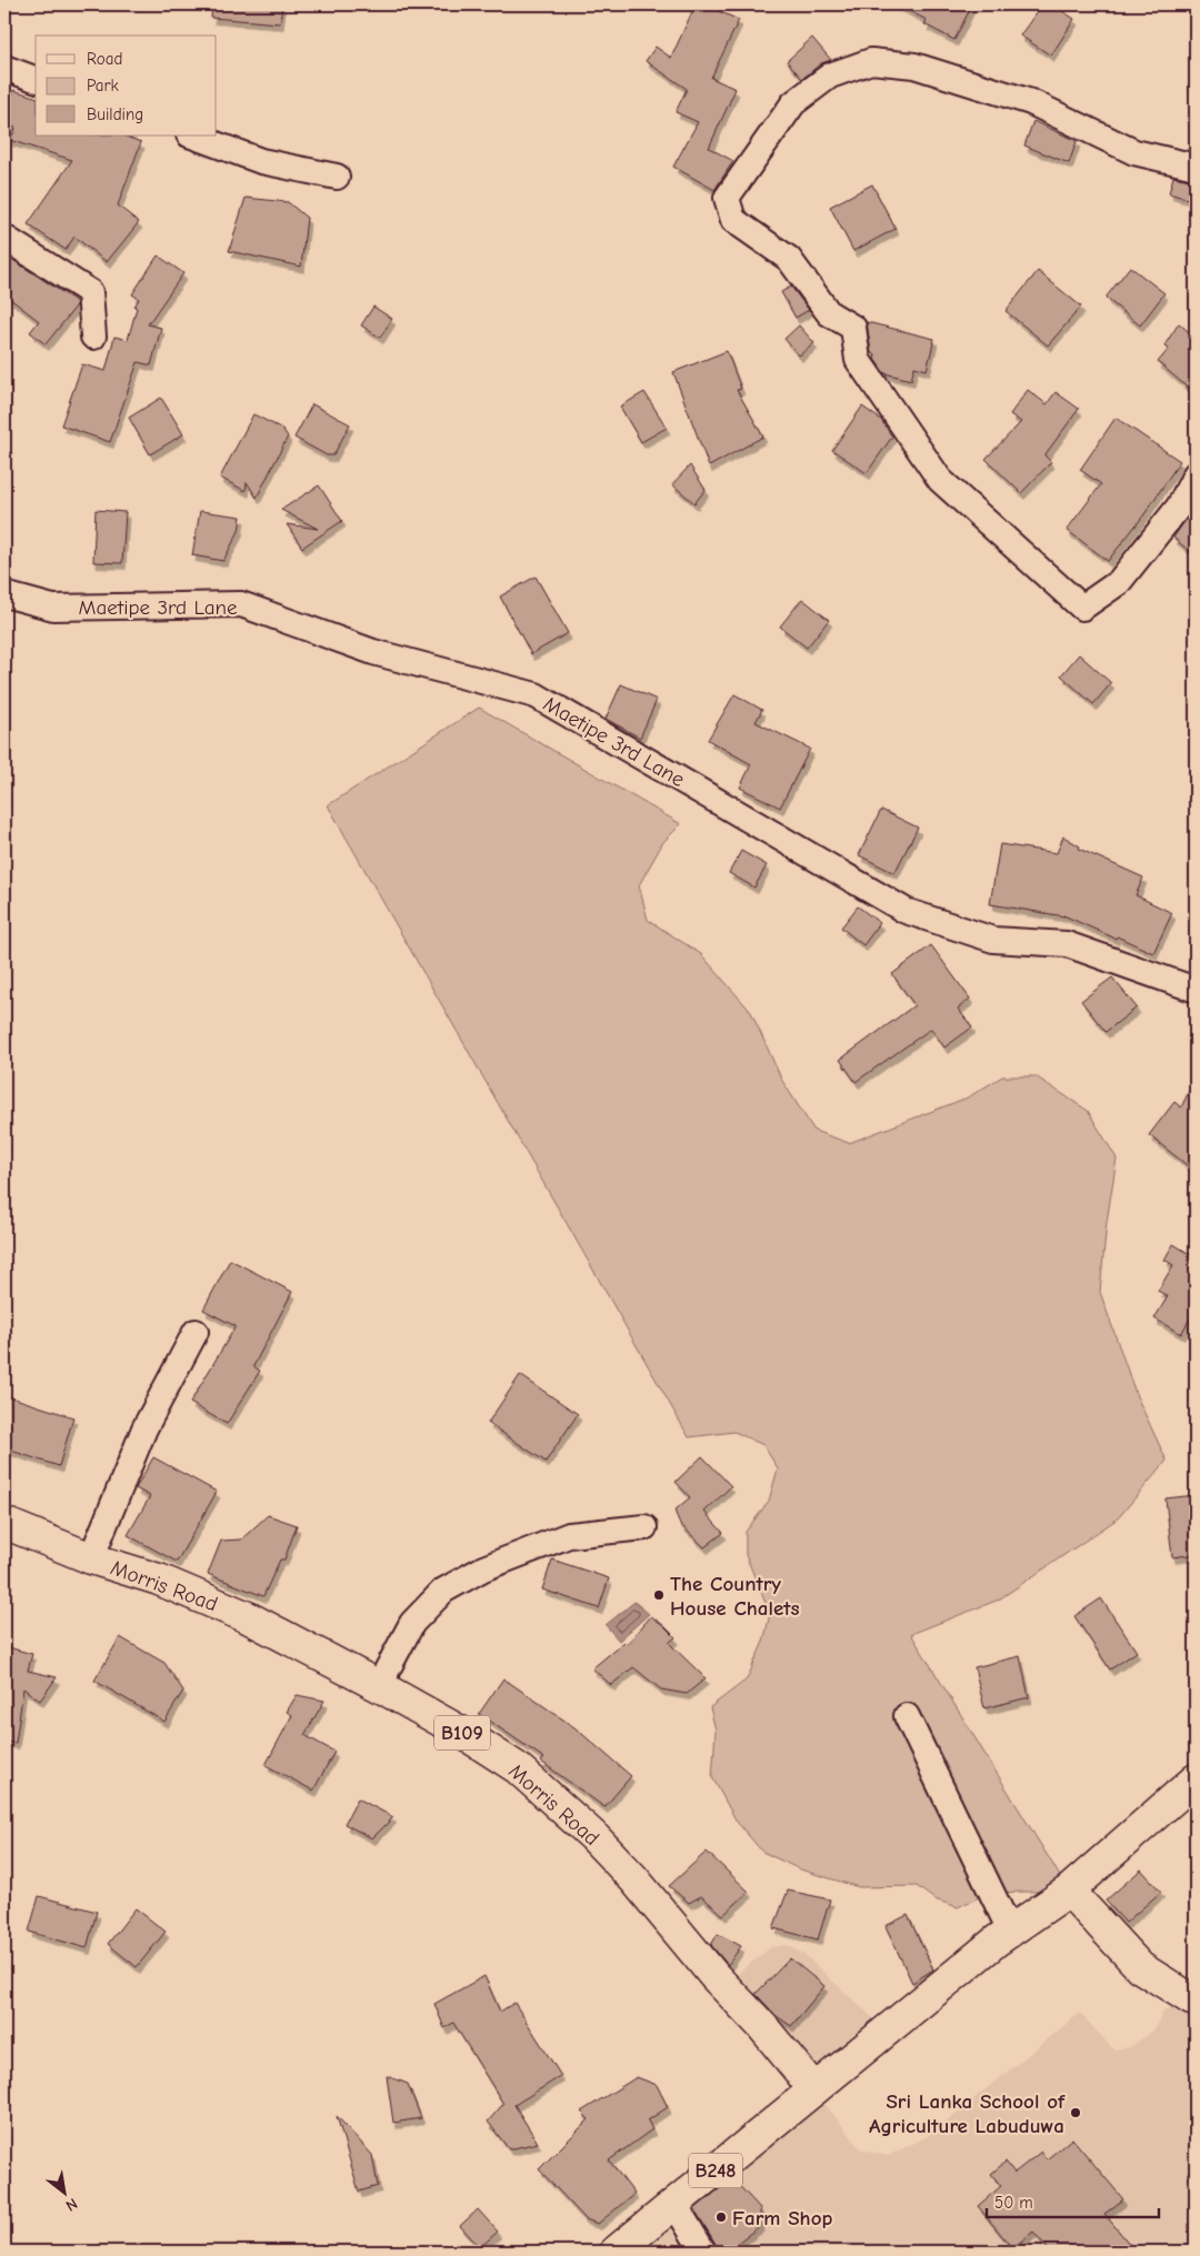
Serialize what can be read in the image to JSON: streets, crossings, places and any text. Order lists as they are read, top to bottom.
{
  "streets": {
    "main road": ["Morris Road", "B109", "B248"],
    "street": ["Maetipe 3rd Lane"]
  },
  "crossings": [
    ["Morris Road", "B248"]
  ],
  "places": ["The Country House Chalets", "Sri Lanka School of Agriculture Labuduwa", "Farm Shop"],
  "legend": ["Road", "Park", "Building"],
  "scale_bar": "50 m",
  "north": "bottom right"
}
